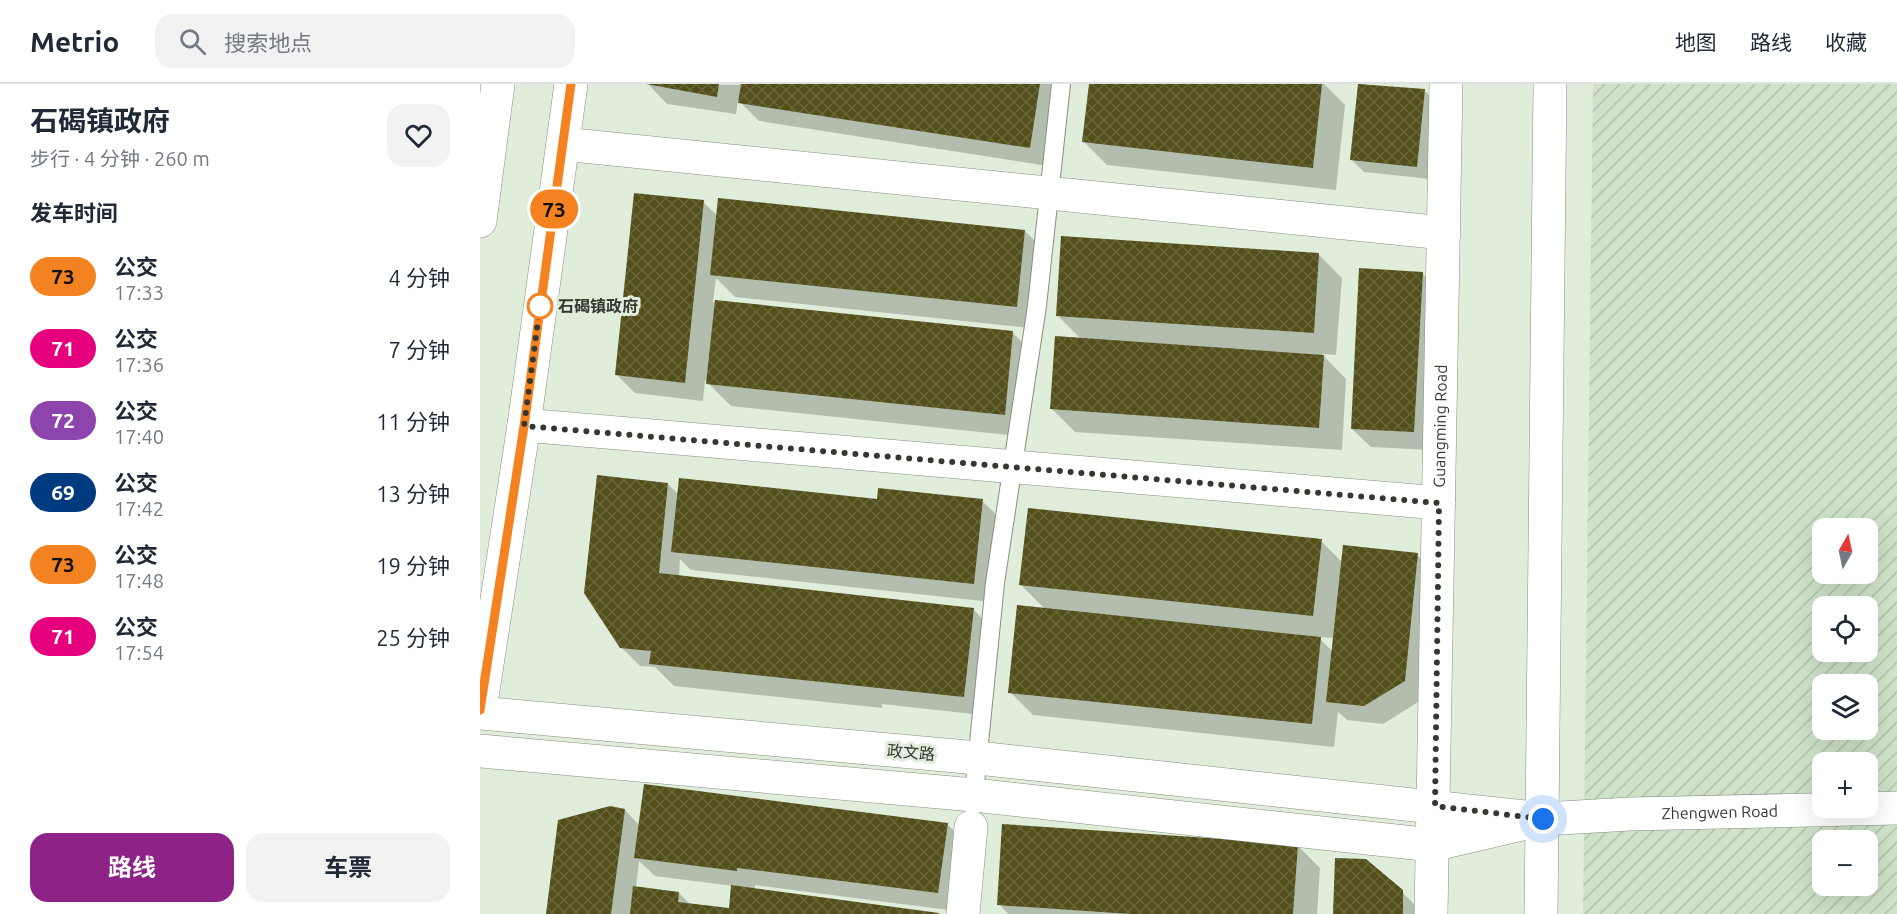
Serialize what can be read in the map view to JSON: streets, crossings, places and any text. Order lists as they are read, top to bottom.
{
  "streets": {
    "street": ["Guangming Road", "政文路", "Zhengwen Road"]
  },
  "crossings": [
    ["Guangming Road", "政文路"],
    ["政文路", "Zhengwen Road"]
  ],
  "places": ["石碣镇政府"],
  "lines": ["bus line 73"],
  "north": "top",
  "page": {
    "header": "Metrio",
    "search": "搜索地点",
    "nav": ["地图", "路线", "收藏"],
    "heading": [
      ["石碣镇政府", "步行 · 4 分钟 · 260 m"],
      "发车时间"
    ],
    "on_map": "73",
    "list": [
      {
        "mark": "73",
        "name": "公交",
        "note": "17:33",
        "value": "4 分钟"
      },
      {
        "mark": "71",
        "name": "公交",
        "note": "17:36",
        "value": "7 分钟"
      },
      {
        "mark": "72",
        "name": "公交",
        "note": "17:40",
        "value": "11 分钟"
      },
      {
        "mark": "69",
        "name": "公交",
        "note": "17:42",
        "value": "13 分钟"
      },
      {
        "mark": "73",
        "name": "公交",
        "note": "17:48",
        "value": "19 分钟"
      },
      {
        "mark": "71",
        "name": "公交",
        "note": "17:54",
        "value": "25 分钟"
      }
    ],
    "map_buttons": ["+", "−"],
    "buttons": ["路线", "车票"]
  }
}
